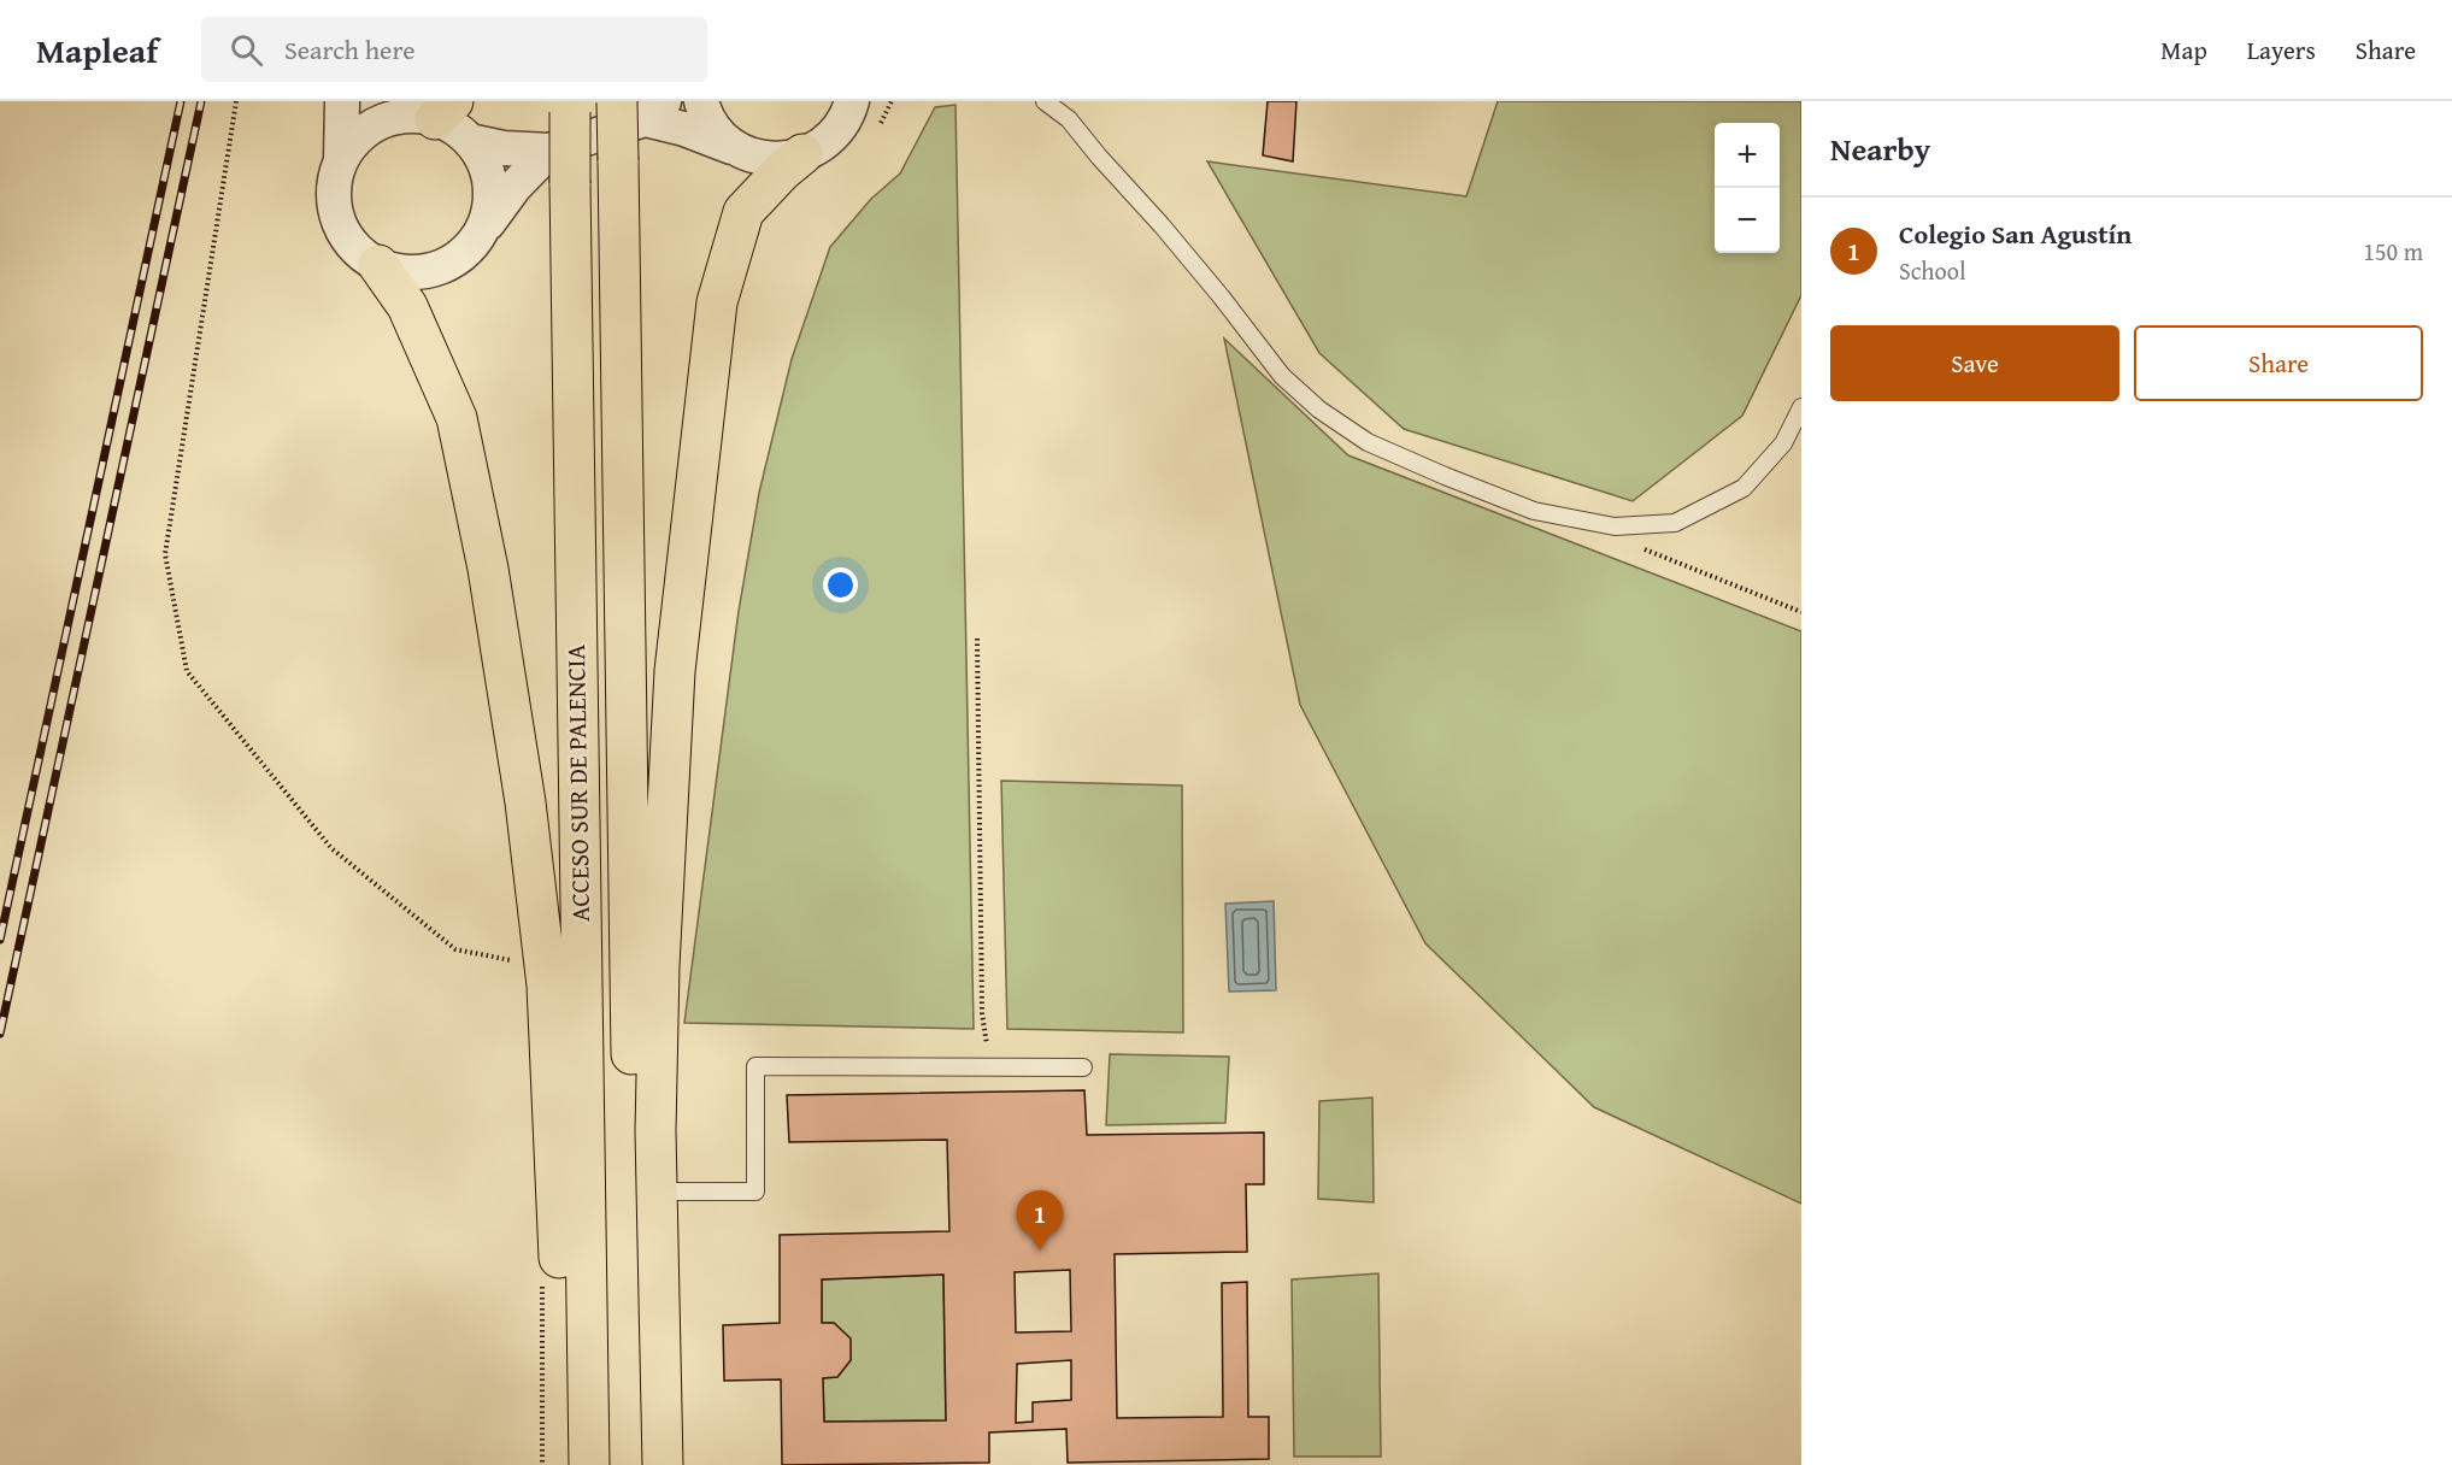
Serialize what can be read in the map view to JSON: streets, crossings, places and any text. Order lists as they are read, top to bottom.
{
  "streets": {
    "highway": ["ACCESO SUR DE PALENCIA"]
  },
  "page": {
    "header": "Mapleaf",
    "search": "Search here",
    "nav": ["Map", "Layers", "Share"],
    "heading": "Nearby",
    "map_buttons": ["+", "−"],
    "list": [
      {
        "mark": "1",
        "name": "Colegio San Agustín",
        "note": "School",
        "value": "150 m"
      }
    ],
    "buttons": ["Save", "Share"],
    "pins": "1"
  }
}
